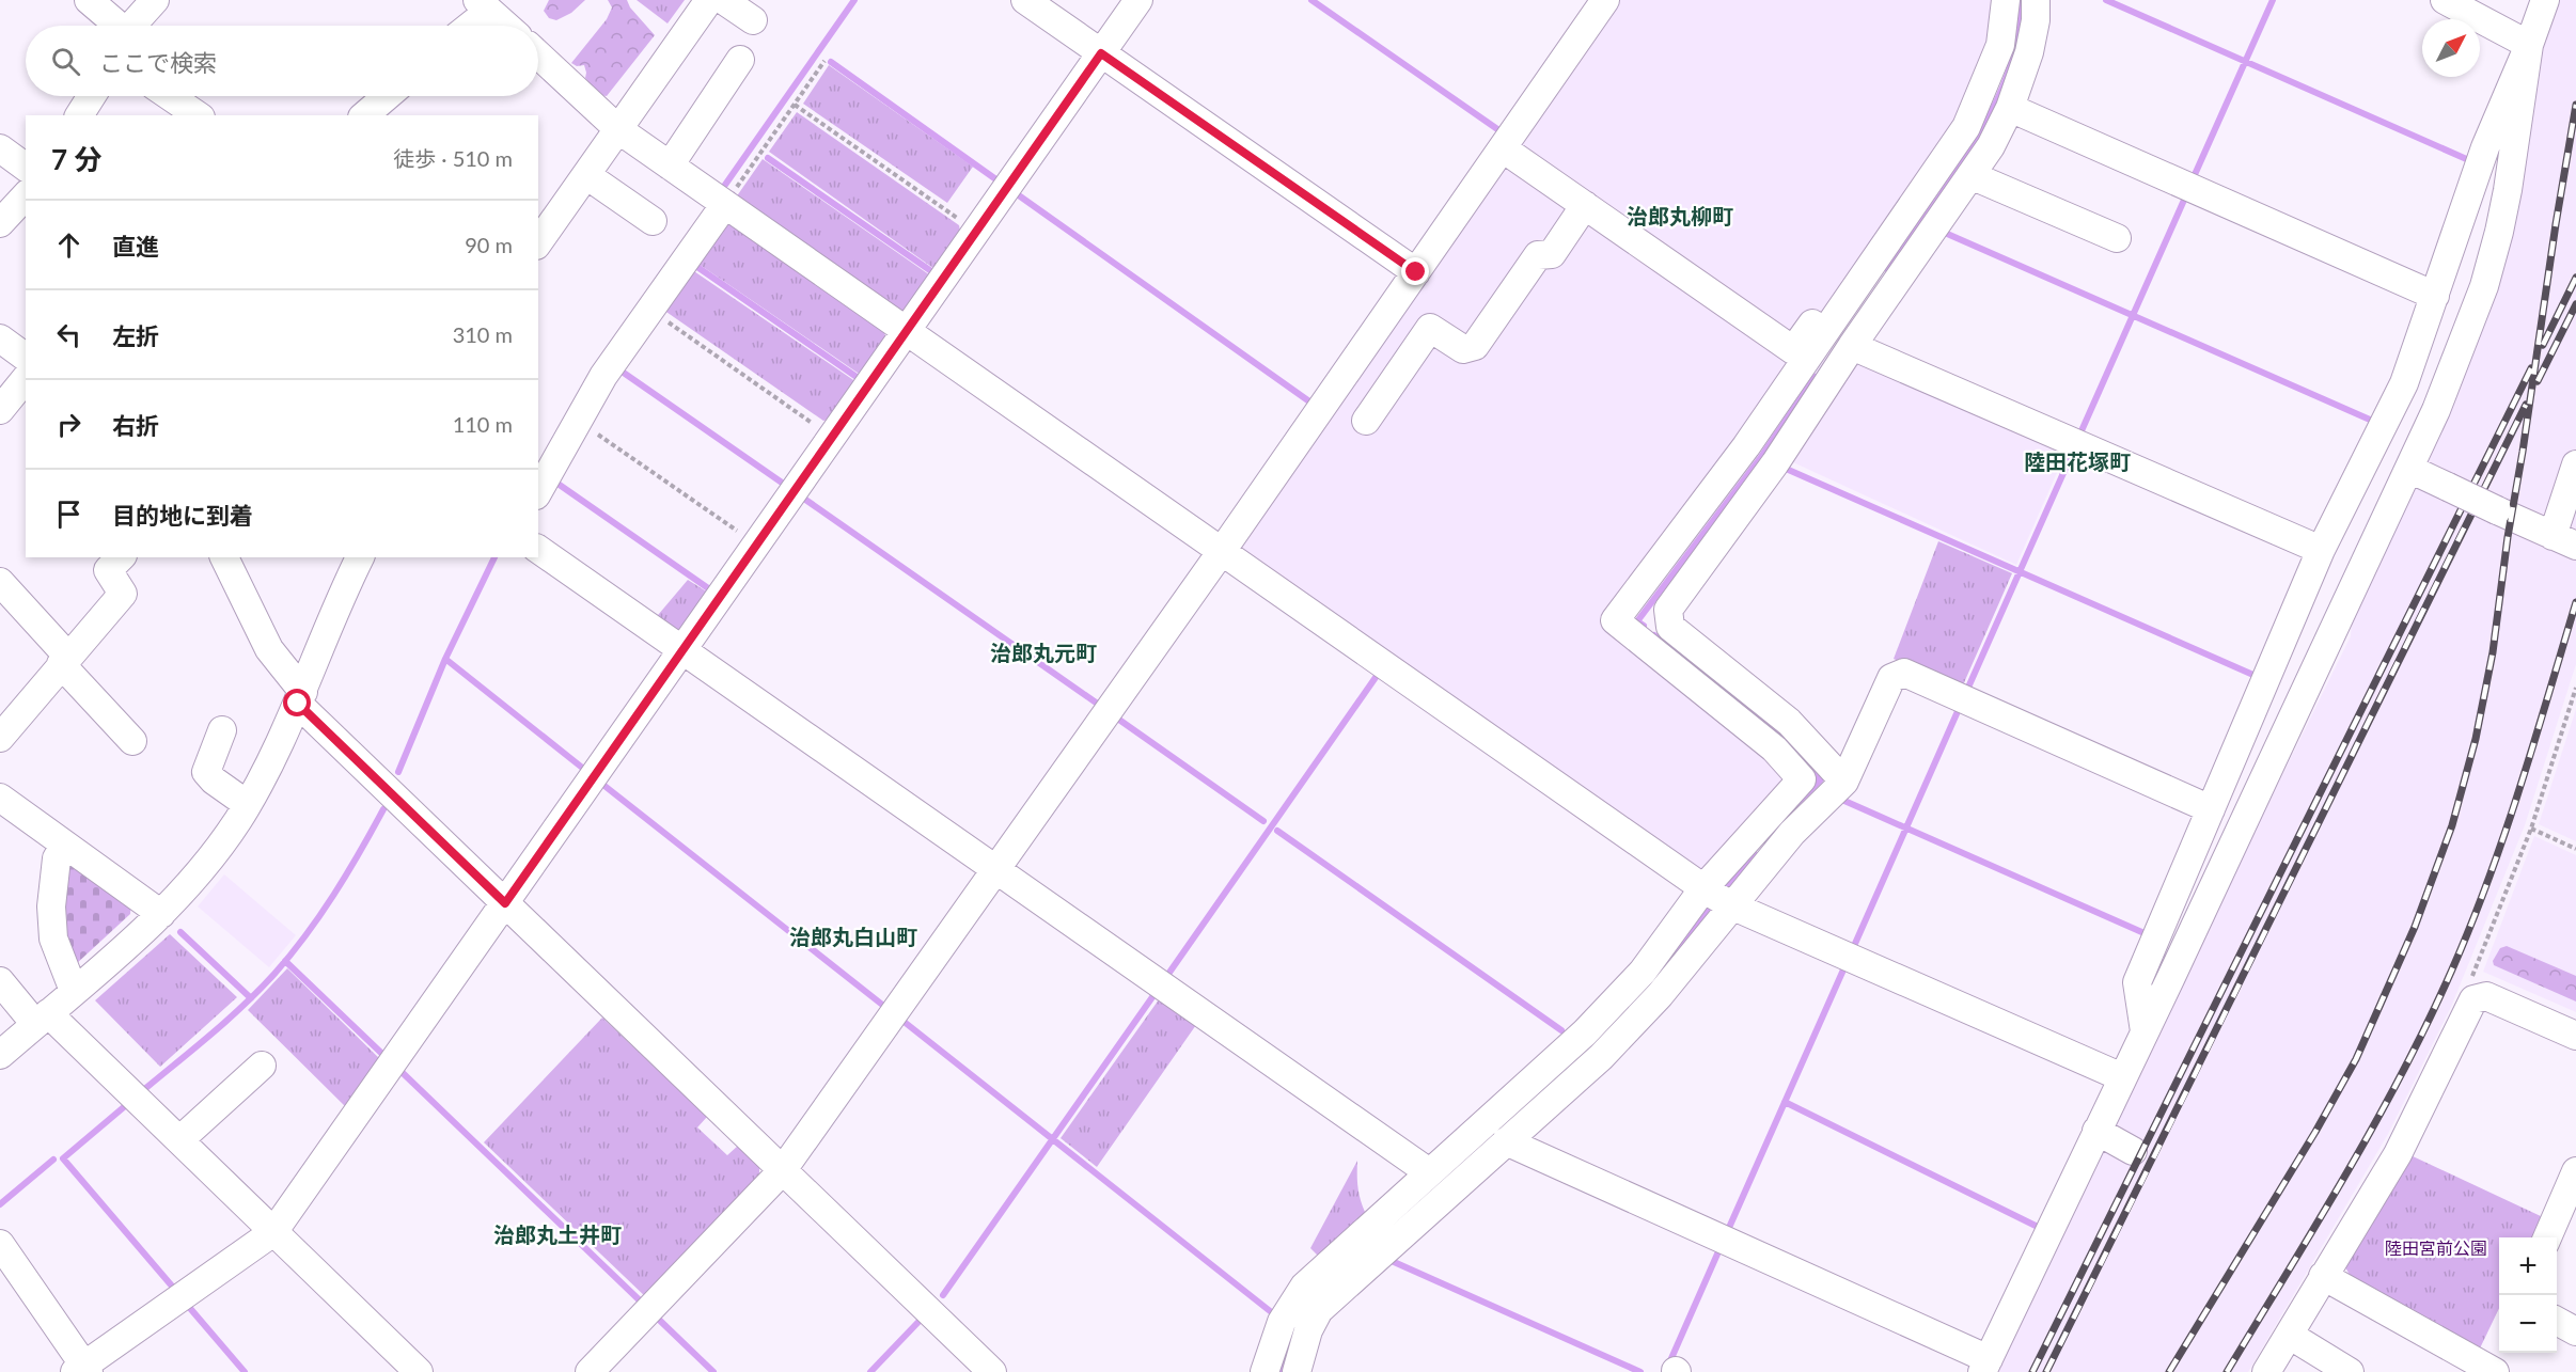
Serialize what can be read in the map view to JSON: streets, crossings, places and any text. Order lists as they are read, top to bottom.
{
  "districts": [
    "治郎丸柳町",
    "陸田花塚町",
    "治郎丸元町",
    "治郎丸白山町",
    "治郎丸土井町"
  ],
  "parks": ["陸田宮前公園"],
  "north": "top right",
  "page": {
    "search": "ここで検索",
    "heading": ["7 分", "徒歩 · 510 m"],
    "list": [
      ["直進", "90 m"],
      ["左折", "310 m"],
      ["右折", "110 m"],
      "目的地に到着"
    ],
    "map_buttons": ["+", "−"]
  }
}
